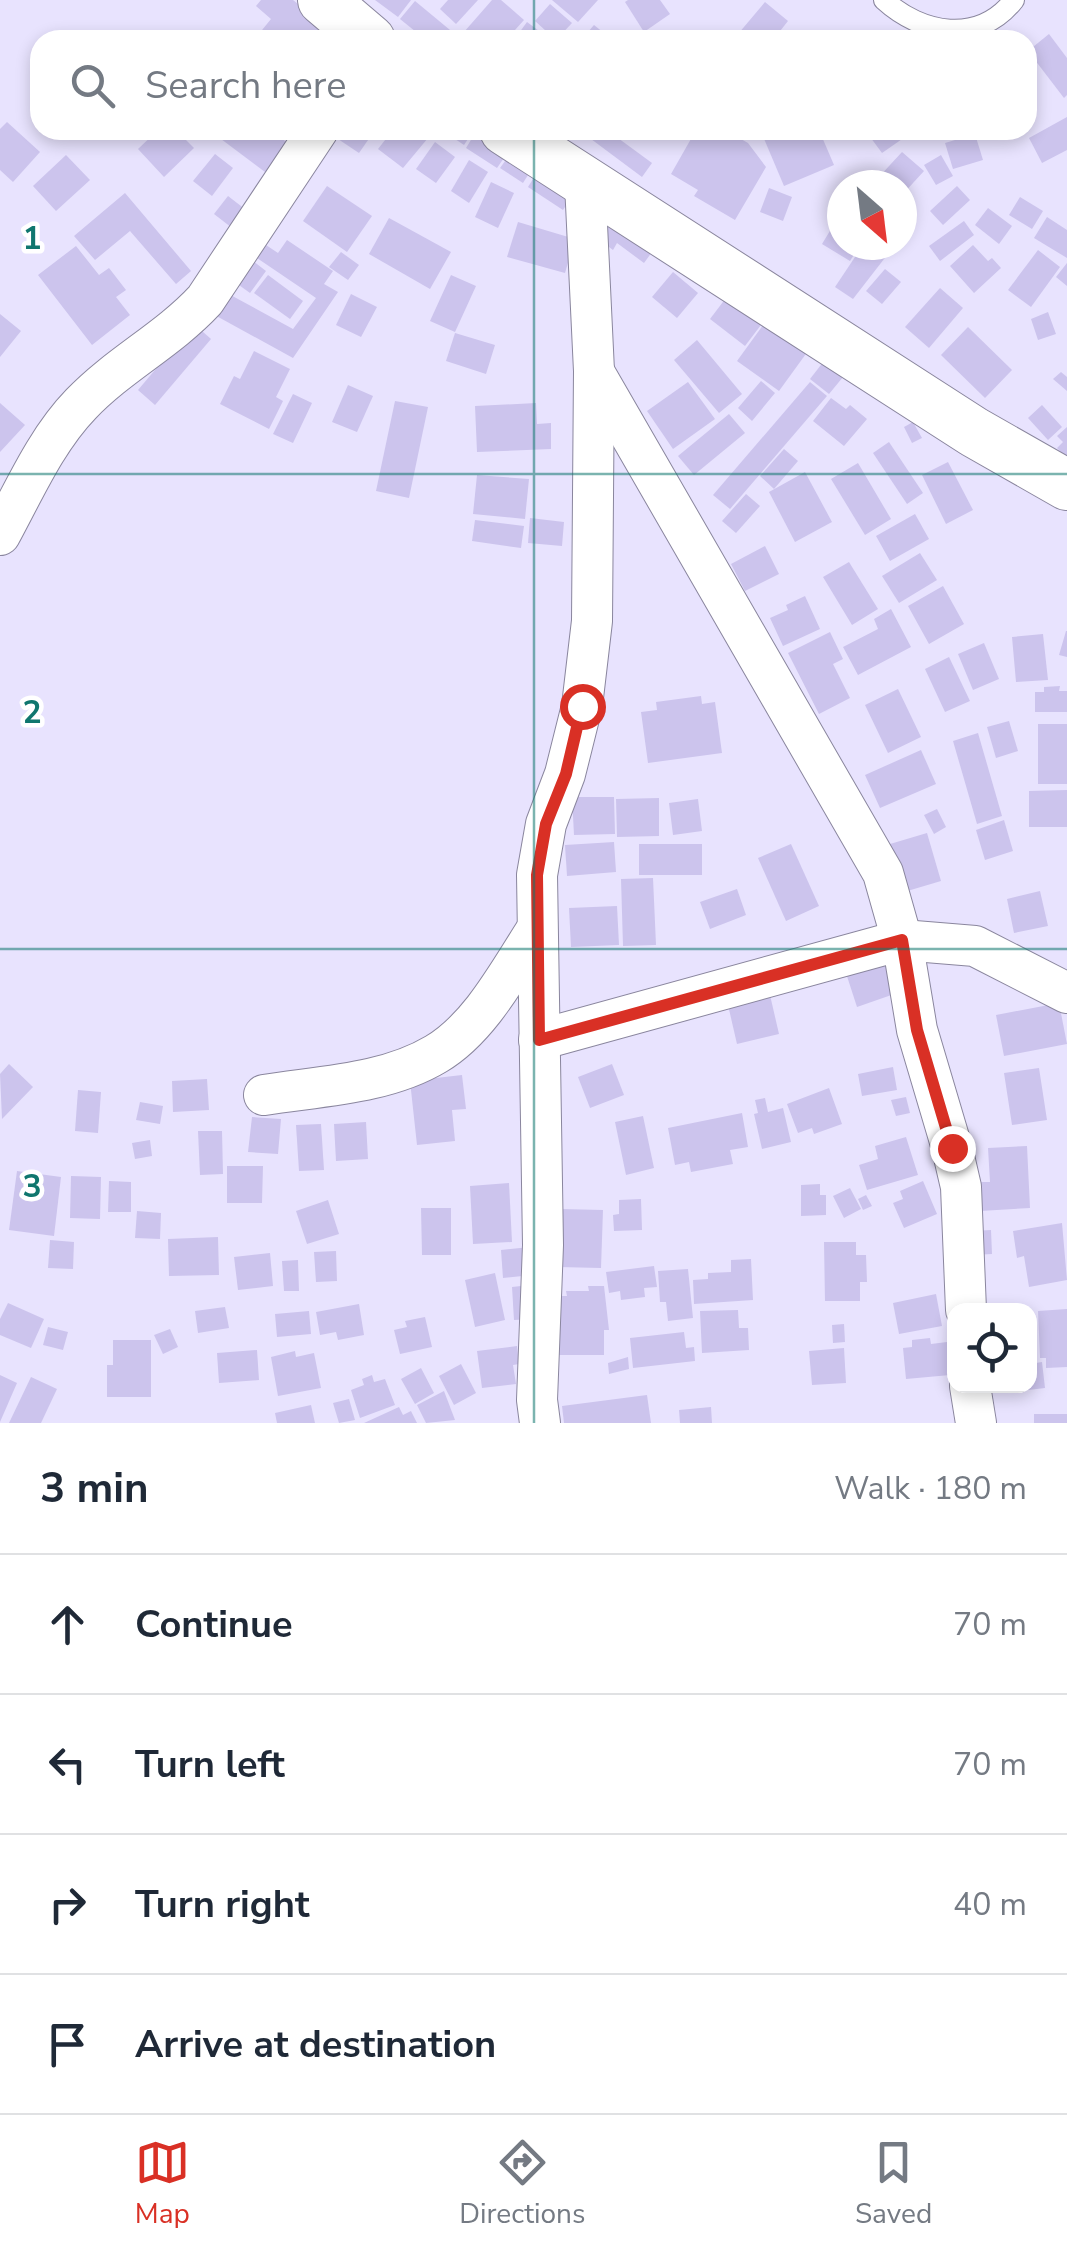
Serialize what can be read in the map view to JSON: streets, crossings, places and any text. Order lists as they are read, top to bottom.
{
  "north": "bottom right",
  "page": {
    "search": "Search here",
    "heading": ["3 min", "Walk · 180 m"],
    "list": [
      ["Continue", "70 m"],
      ["Turn left", "70 m"],
      ["Turn right", "40 m"],
      "Arrive at destination"
    ],
    "nav": ["Map", "Directions", "Saved"]
  },
  "grid": {
    "rows": ["1", "2", "3"]
  }
}
